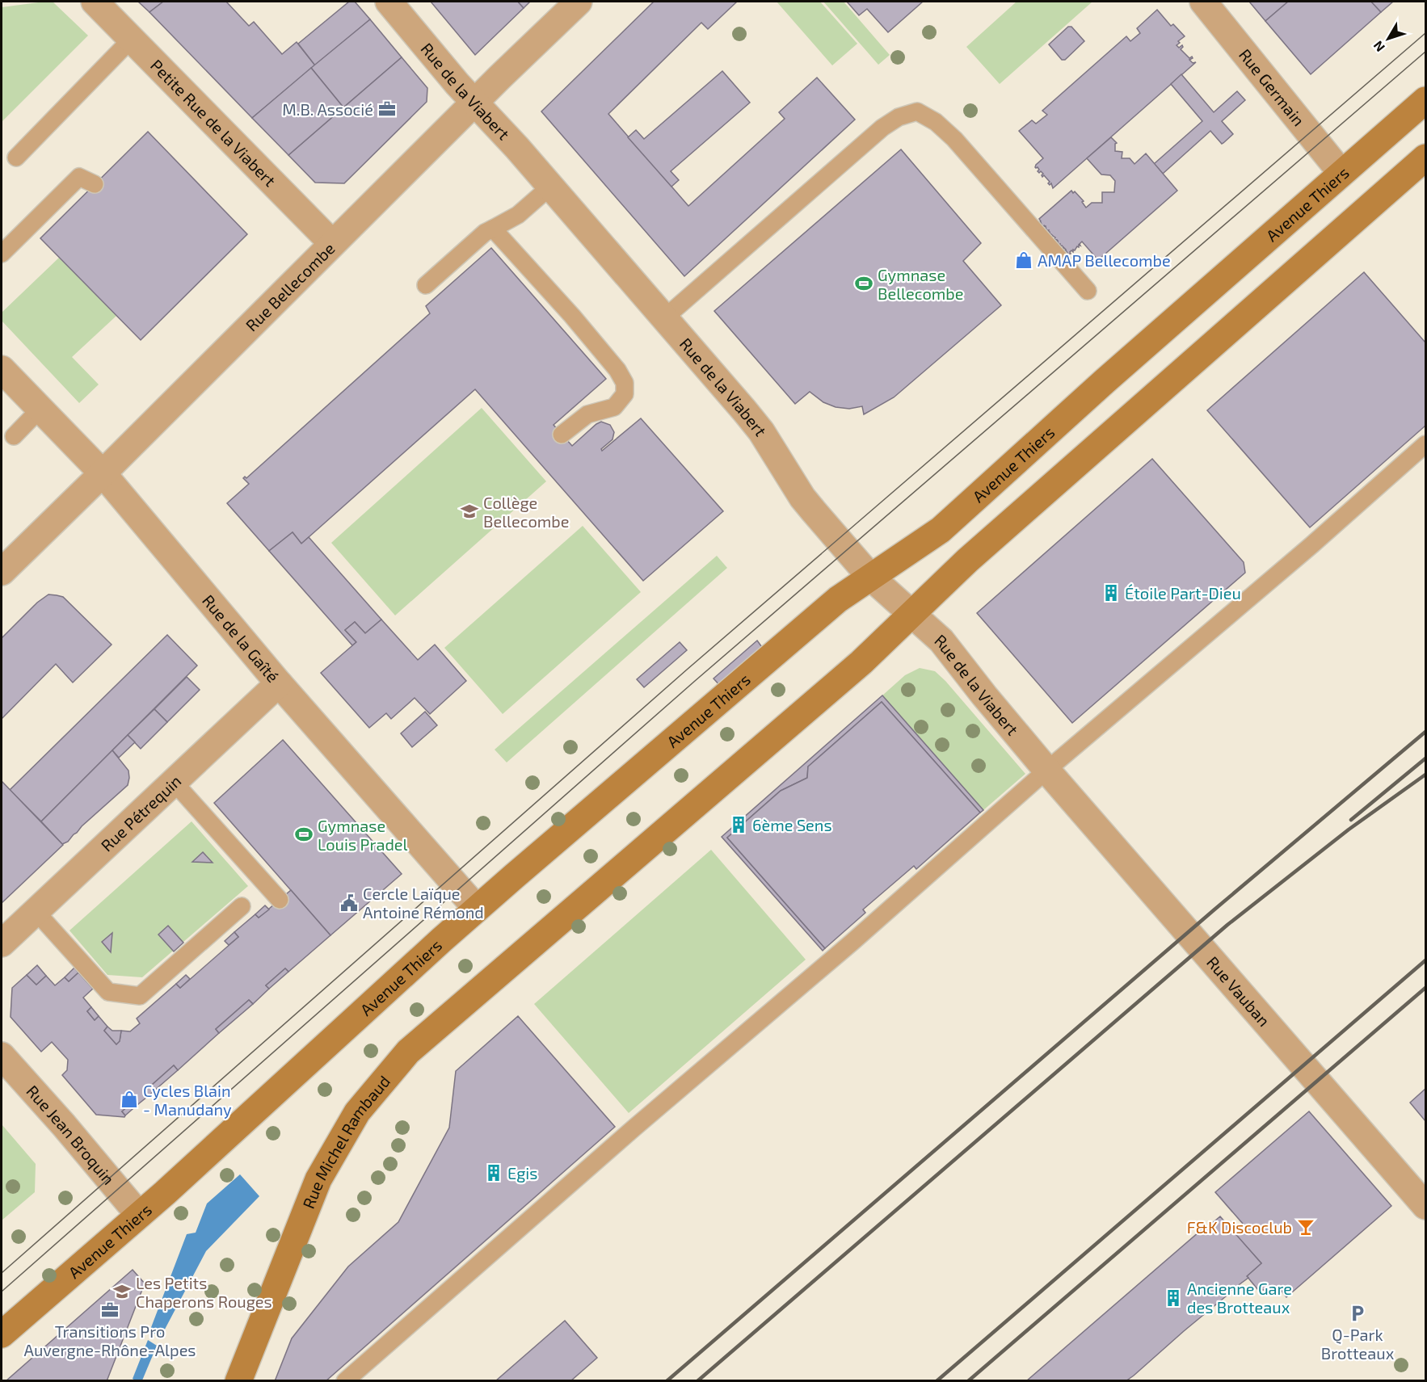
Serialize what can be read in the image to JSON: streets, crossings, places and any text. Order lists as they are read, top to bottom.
{
  "streets": {
    "main road": ["Avenue Thiers", "Rue Michel Rambaud"],
    "street": [
      "Rue Germain",
      "Rue de la Viabert",
      "Petite Rue de la Viabert",
      "Rue Bellecombe",
      "Rue de la Gaîté",
      "Rue Pétrequin",
      "Rue Vauban",
      "Rue Jean Broquin"
    ]
  },
  "crossings": [
    ["Rue Germain", "Avenue Thiers"],
    ["Rue de la Viabert", "Avenue Thiers"],
    ["Rue de la Viabert", "Rue Bellecombe"],
    ["Rue de la Viabert", "Rue Vauban"],
    ["Rue de la Viabert", "Rue Michel Rambaud"],
    ["Petite Rue de la Viabert", "Rue Bellecombe"],
    ["Avenue Thiers", "Rue de la Gaîté"],
    ["Avenue Thiers", "Rue Jean Broquin"],
    ["Rue Bellecombe", "Rue de la Gaîté"],
    ["Rue de la Gaîté", "Rue Pétrequin"]
  ],
  "places": {
    "office": ["M.B. Associé", "Transitions Pro Auvergne-Rhône-Alpes"],
    "shop": ["AMAP Bellecombe", "Cycles Blain - Manudany"],
    "sports": ["Gymnase Bellecombe", "Gymnase Louis Pradel"],
    "school or university": ["Collège Bellecombe", "Les Petits Chaperons Rouges"],
    "building": [
      "Étoile Part-Dieu",
      "6ème Sens",
      "Egis",
      "Ancienne Gare des Brotteaux"
    ],
    "public building": ["Cercle Laïque Antoine Rémond"],
    "bar": ["F&K Discoclub"],
    "parking": ["Q-Park Brotteaux"]
  },
  "north": "bottom left"
}
